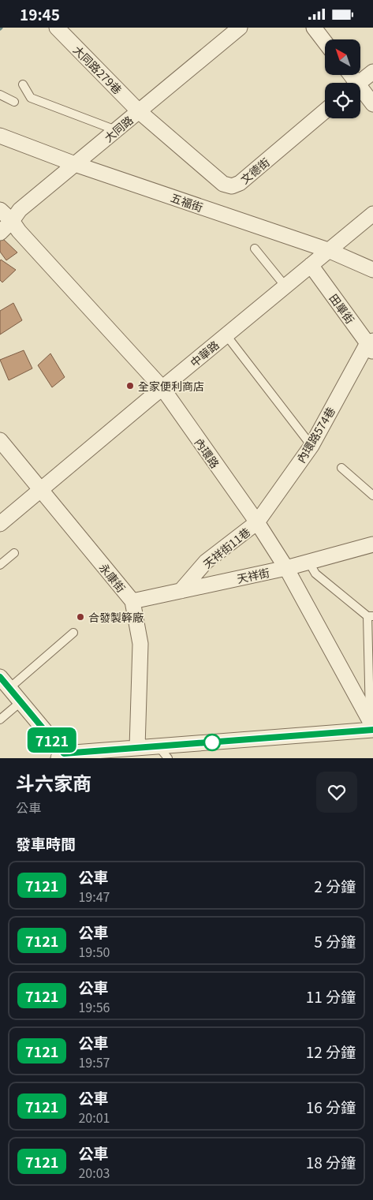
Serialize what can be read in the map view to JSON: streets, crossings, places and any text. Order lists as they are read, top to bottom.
{
  "streets": {
    "street": [
      "大同路279巷",
      "大同路",
      "文德街",
      "五福街",
      "田單街",
      "中華路",
      "內環路574巷",
      "內環路",
      "天祥街11巷",
      "天祥街",
      "永康街"
    ]
  },
  "crossings": [
    ["大同路279巷", "大同路"],
    ["大同路279巷", "文德街"],
    ["大同路", "文德街"],
    ["大同路", "五福街"],
    ["大同路", "內環路"],
    ["五福街", "田單街"],
    ["五福街", "中華路"],
    ["田單街", "中華路"],
    ["田單街", "內環路574巷"],
    ["中華路", "內環路"],
    ["中華路", "永康街"],
    ["內環路574巷", "內環路"],
    ["內環路574巷", "天祥街11巷"],
    ["內環路", "天祥街11巷"],
    ["內環路", "天祥街"],
    ["天祥街11巷", "天祥街"],
    ["天祥街", "永康街"]
  ],
  "places": ["全家便利商店", "合發製簳廠"],
  "lines": ["bus line 7121"],
  "north": "top left",
  "page": {
    "status": "19:45",
    "on_map": "7121",
    "heading": [
      ["斗六家商", "公車"],
      "發車時間"
    ],
    "list": [
      {
        "mark": "7121",
        "name": "公車",
        "note": "19:47",
        "value": "2 分鐘"
      },
      {
        "mark": "7121",
        "name": "公車",
        "note": "19:50",
        "value": "5 分鐘"
      },
      {
        "mark": "7121",
        "name": "公車",
        "note": "19:56",
        "value": "11 分鐘"
      },
      {
        "mark": "7121",
        "name": "公車",
        "note": "19:57",
        "value": "12 分鐘"
      },
      {
        "mark": "7121",
        "name": "公車",
        "note": "20:01",
        "value": "16 分鐘"
      },
      {
        "mark": "7121",
        "name": "公車",
        "note": "20:03",
        "value": "18 分鐘"
      }
    ]
  }
}
